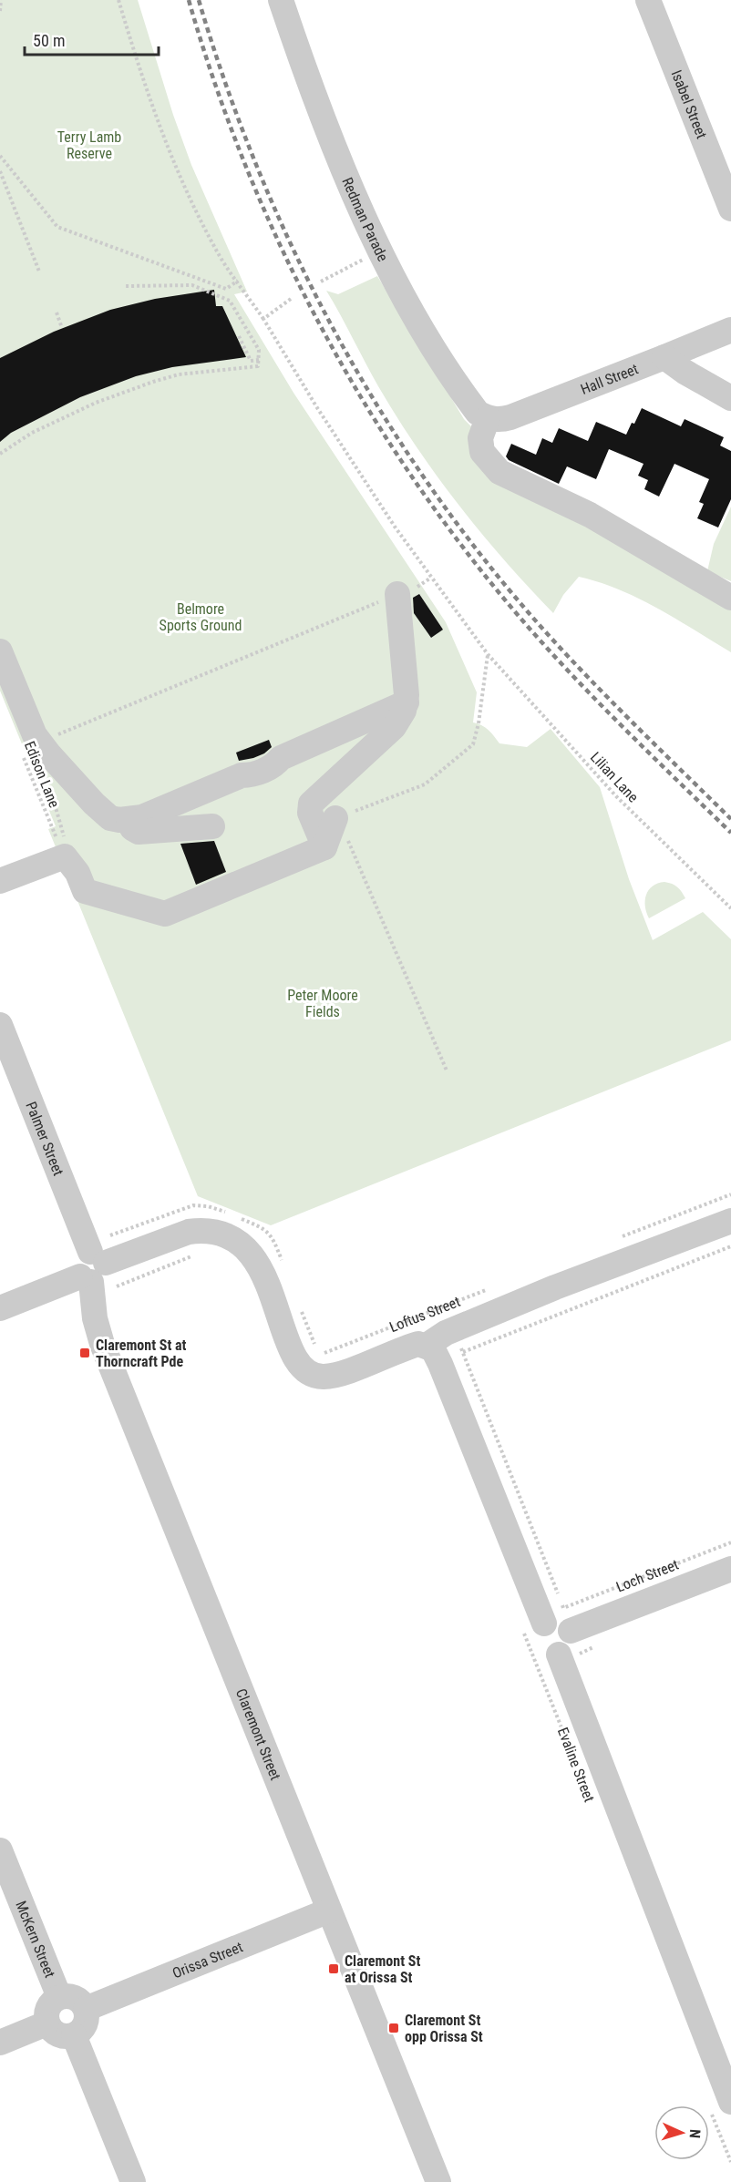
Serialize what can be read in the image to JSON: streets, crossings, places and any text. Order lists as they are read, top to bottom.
{
  "streets": {
    "street": [
      "Isabel Street",
      "Redman Parade",
      "Hall Street",
      "Palmer Street",
      "Loftus Street",
      "Loch Street",
      "Claremont Street",
      "Evaline Street",
      "McKern Street",
      "Orissa Street"
    ],
    "path": ["Edison Lane", "Lilian Lane"]
  },
  "crossings": [
    ["Redman Parade", "Hall Street"],
    ["Palmer Street", "Claremont Street"],
    ["Loftus Street", "Evaline Street"],
    ["Loch Street", "Evaline Street"],
    ["Claremont Street", "Orissa Street"],
    ["McKern Street", "Orissa Street"]
  ],
  "parks": ["Terry Lamb Reserve", "Belmore Sports Ground", "Peter Moore Fields"],
  "places": {
    "transit": ["Claremont St at Thorncraft Pde", "Claremont St at Orissa St", "Claremont St opp Orissa St"]
  },
  "scale_bar": "50 m",
  "north": "right"
}
